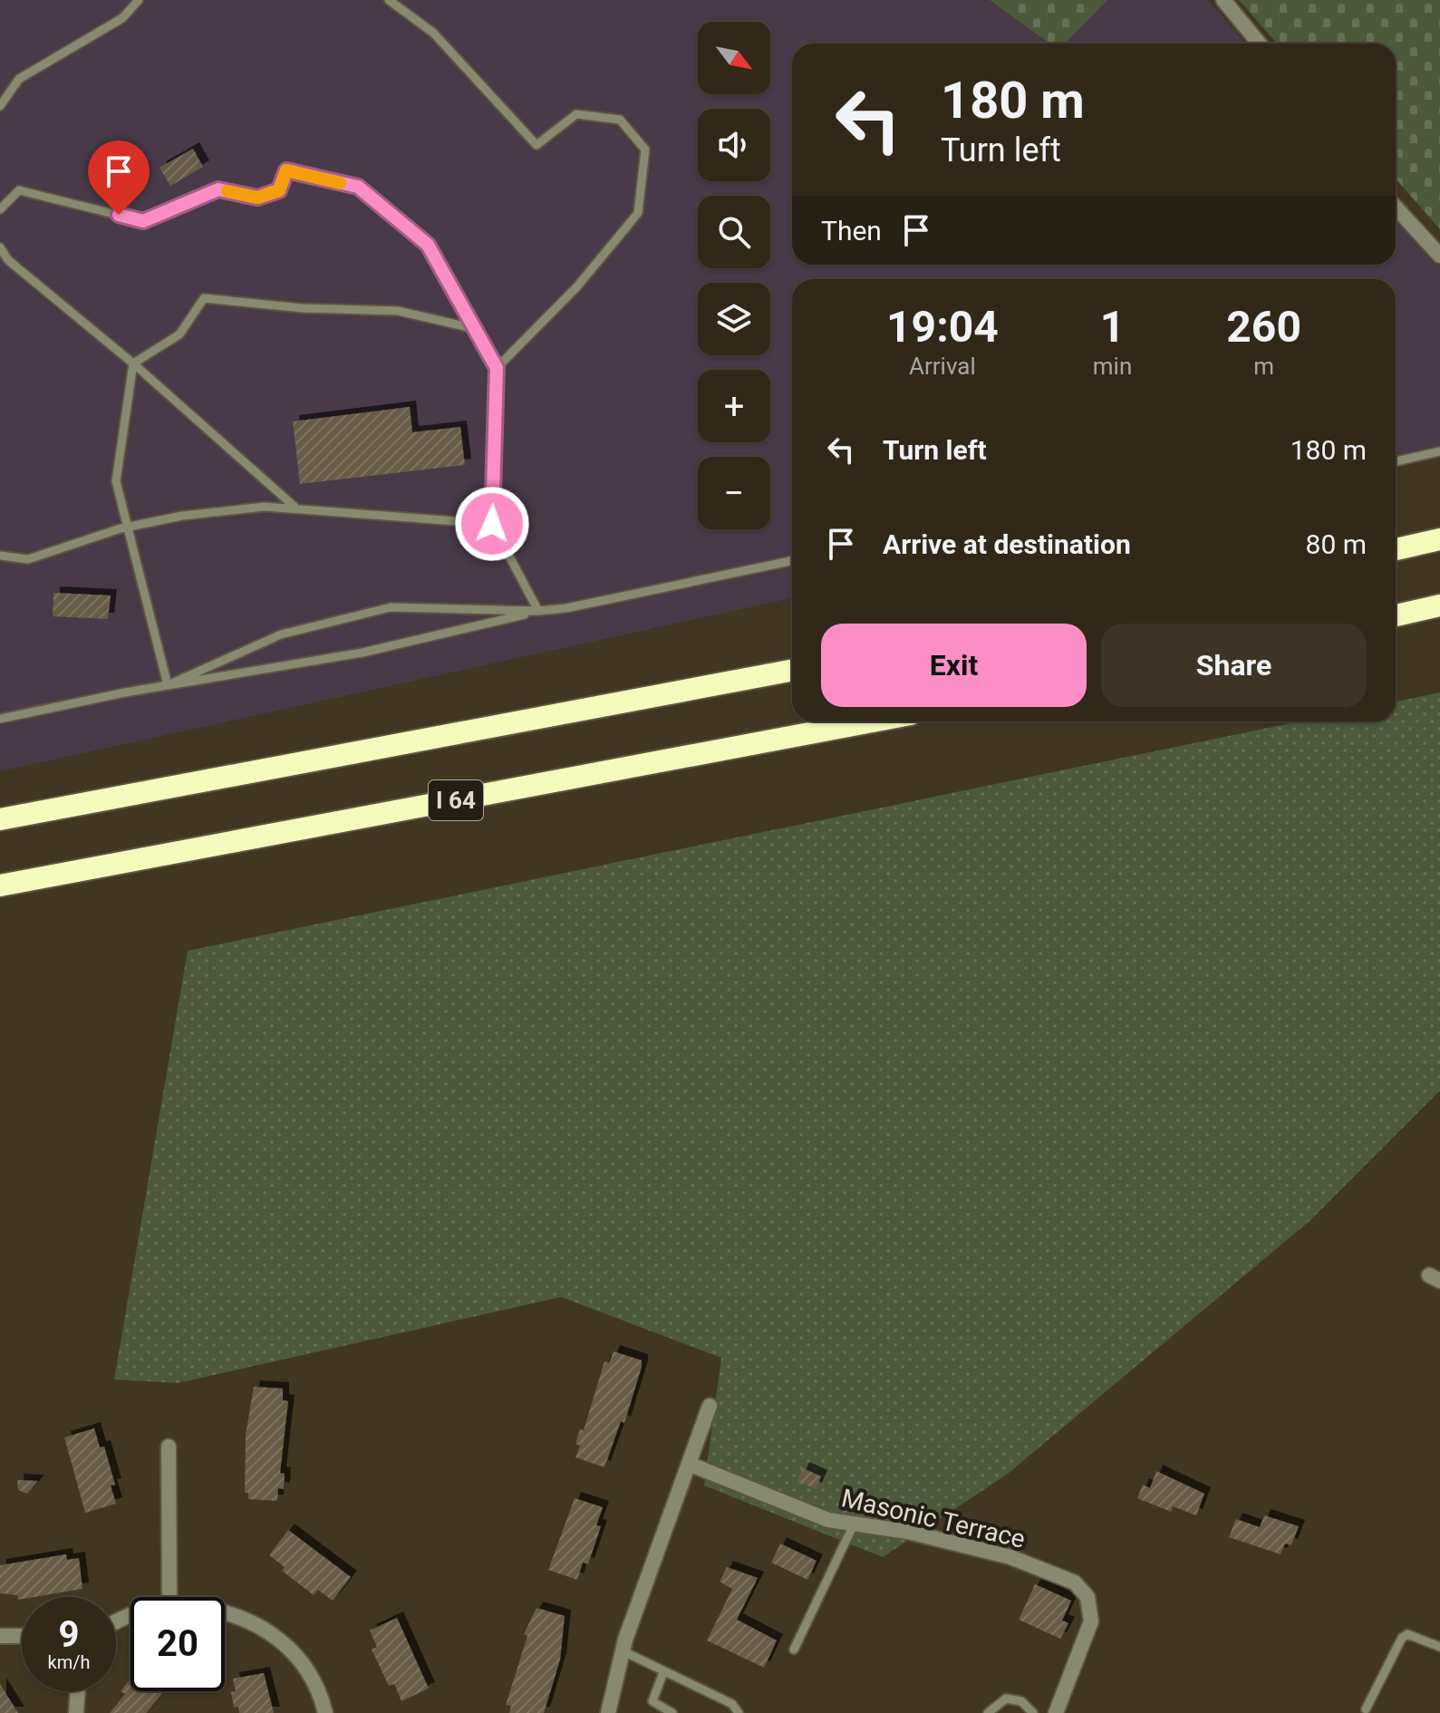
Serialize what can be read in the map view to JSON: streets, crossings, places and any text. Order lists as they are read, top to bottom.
{
  "streets": {
    "highway": ["I 64"],
    "street": ["Masonic Terrace"]
  },
  "north": "bottom right",
  "page": {
    "map_buttons": ["+", "−"],
    "turn": ["180 m", "Turn left"],
    "then": "Then",
    "eta": [
      "19:04",
      "Arrival",
      "1",
      "min",
      "260",
      "m"
    ],
    "list": [
      {
        "name": "Turn left",
        "value": "180 m"
      },
      {
        "name": "Arrive at destination",
        "value": "80 m"
      }
    ],
    "buttons": ["Exit", "Share"],
    "speed": "9 km/h",
    "limit": "20"
  }
}
